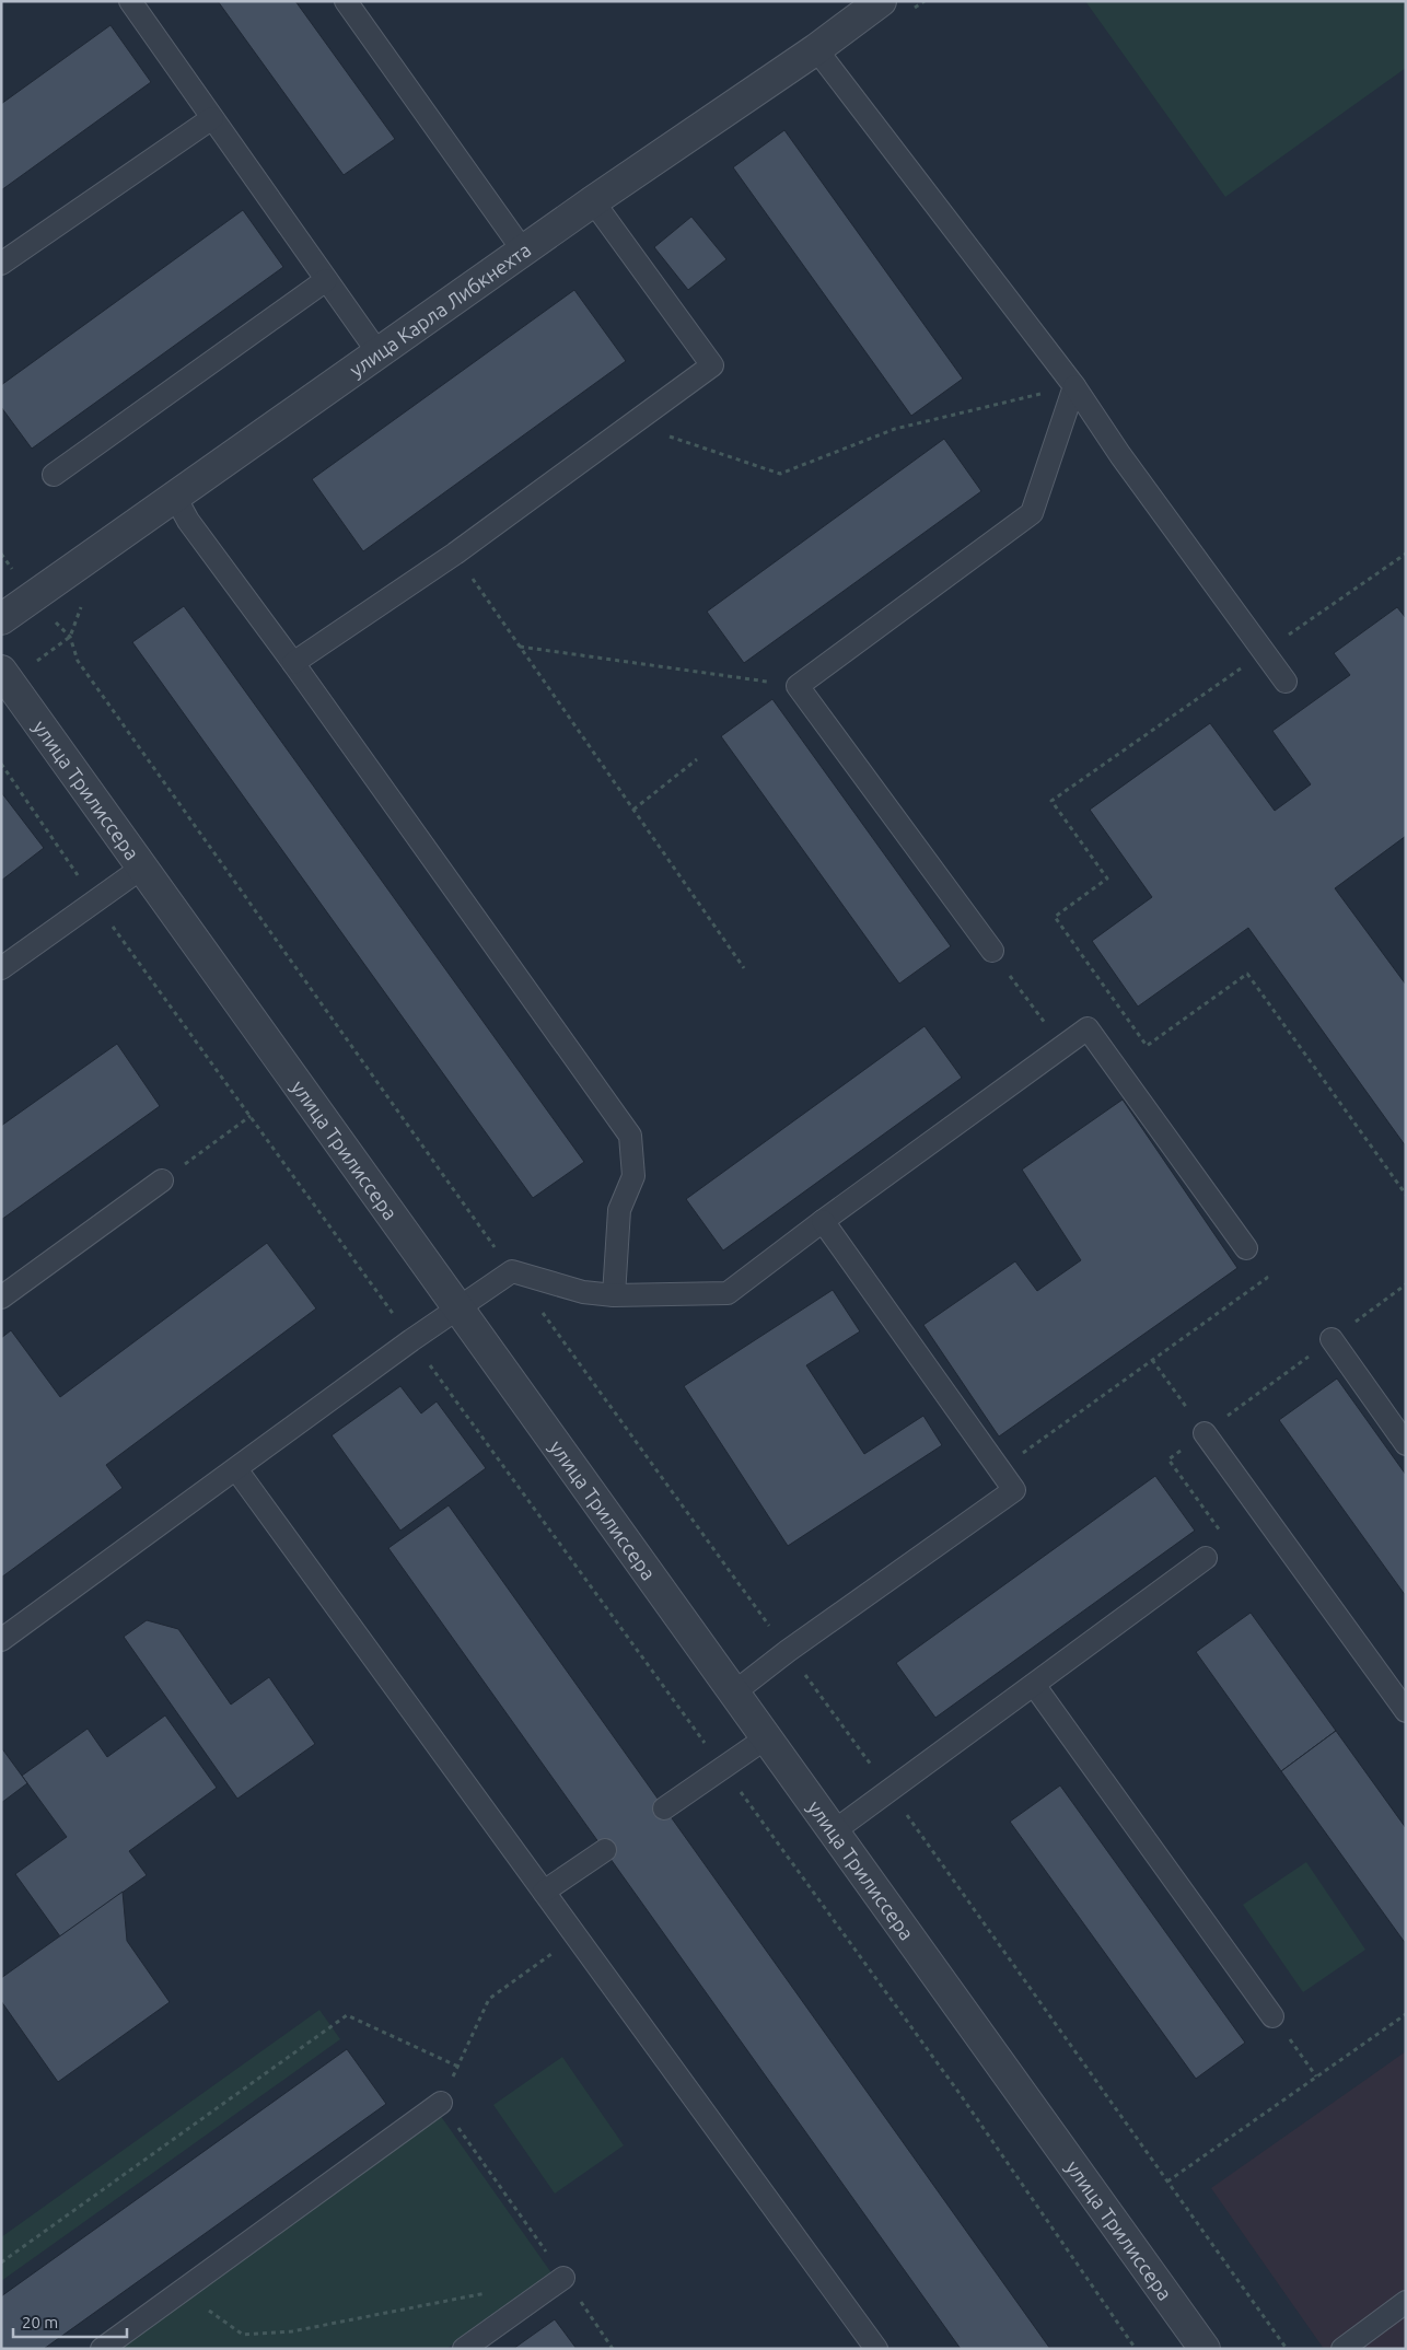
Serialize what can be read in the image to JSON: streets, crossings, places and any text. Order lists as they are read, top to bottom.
{
  "streets": {
    "street": ["улица Карла Либкнехта", "улица Трилиссера"]
  },
  "scale_bar": "20 m"
}
